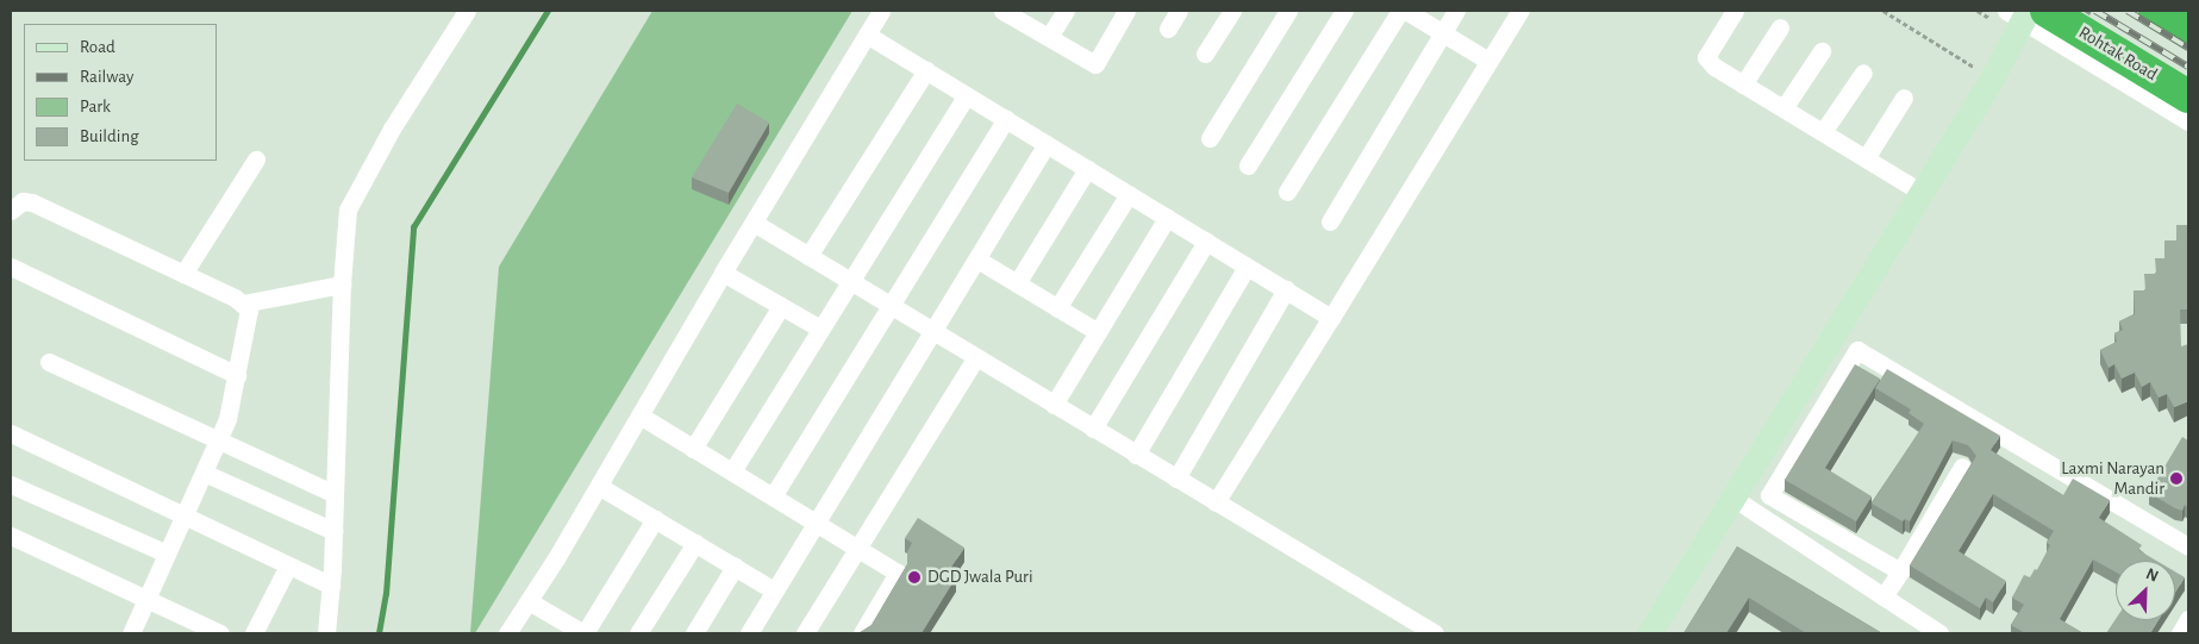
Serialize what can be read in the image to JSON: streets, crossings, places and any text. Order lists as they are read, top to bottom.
{
  "streets": {
    "highway": ["Rohtak Road"]
  },
  "places": ["Laxmi Narayan Mandir", "DGD Jwala Puri"],
  "legend": [
    "Road",
    "Railway",
    "Park",
    "Building"
  ],
  "north": "top right"
}
